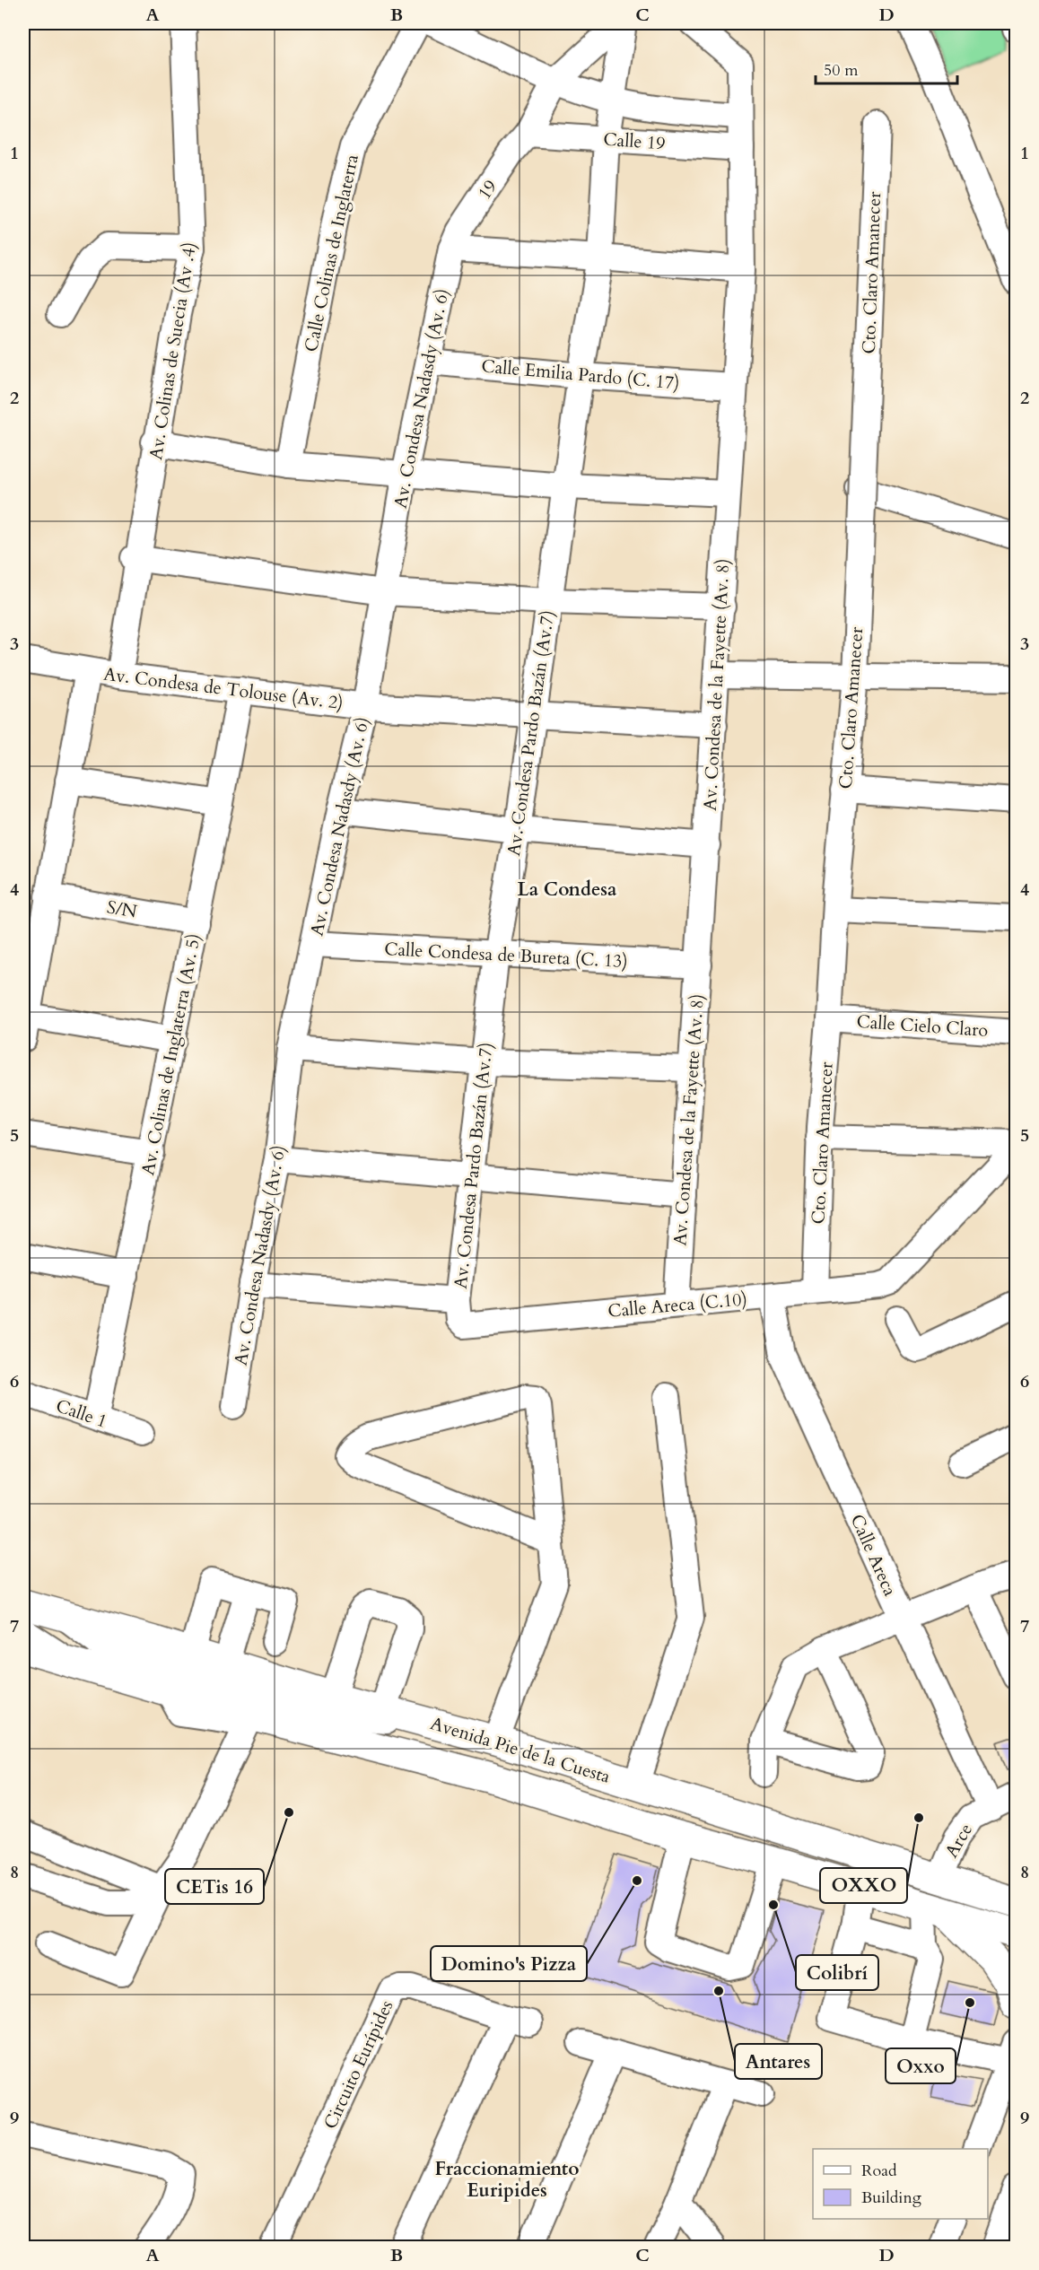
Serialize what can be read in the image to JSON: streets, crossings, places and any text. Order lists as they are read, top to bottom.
{
  "streets": {
    "main road": ["Avenida Pie de la Cuesta"],
    "street": [
      "Calle 19",
      "19",
      "Calle Colinas de Inglaterra",
      "Cto. Claro Amanecer",
      "Av. Colinas de Suecia (Av .4)",
      "Calle Emilia Pardo (C. 17)",
      "Av. Condesa Nadasdy (Av. 6)",
      "Av. Condesa de la Fayette (Av. 8)",
      "Av. Condesa de Tolouse (Av. 2)",
      "Av. Condesa Pardo Bazán (Av.7)",
      "S/N",
      "Calle Condesa de Bureta (C. 13)",
      "Calle Cielo Claro",
      "Av. Colinas de Inglaterra (Av. 5)",
      "Calle Areca (C.10)",
      "Calle 1",
      "Calle Areca",
      "Arce",
      "Circuito Eurípides"
    ]
  },
  "crossings": [
    ["Calle 19", "19"],
    ["Calle 19", "Av. Condesa de la Fayette (Av. 8)"],
    ["Calle 19", "Av. Condesa Pardo Bazán (Av.7)"],
    ["19", "Av. Condesa Nadasdy (Av. 6)"],
    ["Cto. Claro Amanecer", "Calle Cielo Claro"],
    ["Cto. Claro Amanecer", "Calle Areca (C.10)"],
    ["Av. Colinas de Suecia (Av .4)", "Av. Condesa de Tolouse (Av. 2)"],
    ["Calle Emilia Pardo (C. 17)", "Av. Condesa Nadasdy (Av. 6)"],
    ["Calle Emilia Pardo (C. 17)", "Av. Condesa de la Fayette (Av. 8)"],
    ["Calle Emilia Pardo (C. 17)", "Av. Condesa Pardo Bazán (Av.7)"],
    ["Av. Condesa Nadasdy (Av. 6)", "Av. Condesa de Tolouse (Av. 2)"],
    ["Av. Condesa Nadasdy (Av. 6)", "Calle Condesa de Bureta (C. 13)"],
    ["Av. Condesa de la Fayette (Av. 8)", "Av. Condesa de Tolouse (Av. 2)"],
    ["Av. Condesa de la Fayette (Av. 8)", "Calle Condesa de Bureta (C. 13)"],
    ["Av. Condesa de la Fayette (Av. 8)", "Calle Areca (C.10)"],
    ["Av. Condesa de Tolouse (Av. 2)", "Av. Condesa Pardo Bazán (Av.7)"],
    ["Av. Condesa de Tolouse (Av. 2)", "Av. Colinas de Inglaterra (Av. 5)"],
    ["Av. Condesa Pardo Bazán (Av.7)", "Calle Condesa de Bureta (C. 13)"],
    ["Av. Condesa Pardo Bazán (Av.7)", "Calle Areca (C.10)"],
    ["S/N", "Av. Colinas de Inglaterra (Av. 5)"],
    ["Av. Colinas de Inglaterra (Av. 5)", "Calle 1"],
    ["Calle Areca (C.10)", "Calle Areca"],
    ["Calle Areca", "Arce"],
    ["Avenida Pie de la Cuesta", "Arce"]
  ],
  "districts": ["La Condesa", "Fraccionamiento Euripides"],
  "places": [
    "CETis 16",
    "OXXO",
    "Domino's Pizza",
    "Colibrí",
    "Antares",
    "Oxxo"
  ],
  "legend": ["Road", "Building"],
  "scale_bar": "50 m",
  "grid": {
    "columns": [
      "A",
      "B",
      "C",
      "D"
    ],
    "rows": [
      "1",
      "2",
      "3",
      "4",
      "5",
      "6",
      "7",
      "8",
      "9"
    ]
  }
}
